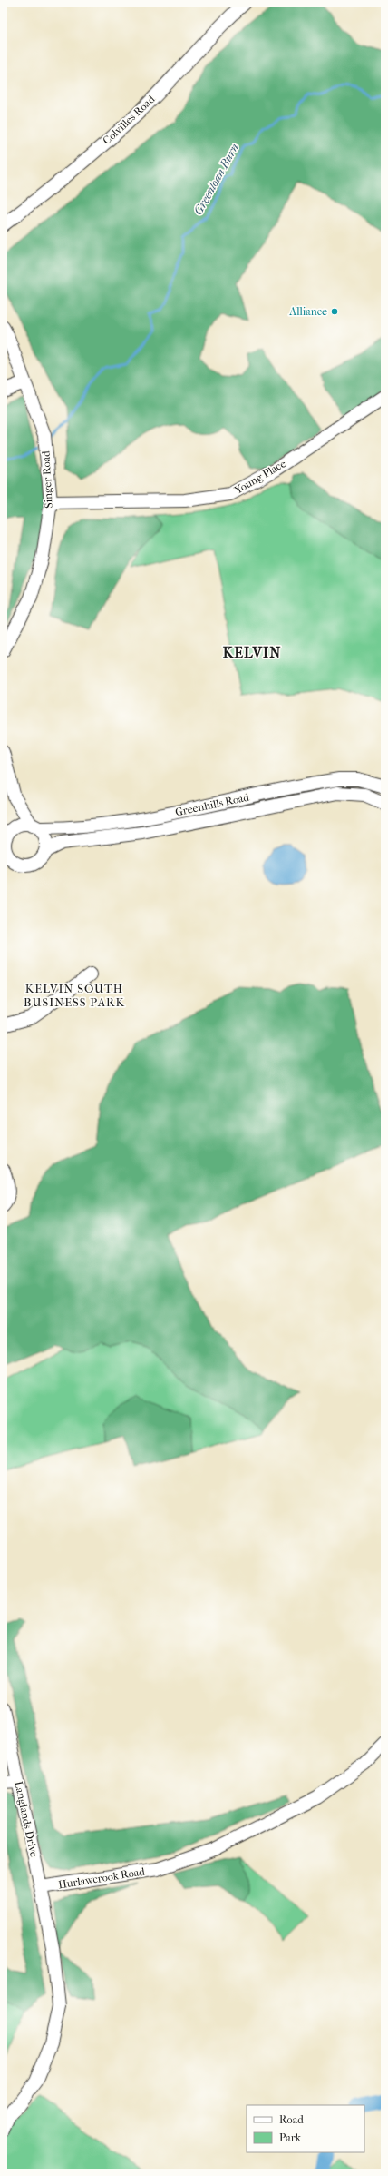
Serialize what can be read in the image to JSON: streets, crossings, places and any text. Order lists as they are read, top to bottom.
{
  "streets": {
    "street": [
      "Colvilles Road",
      "Young Place",
      "Singer Road",
      "Greenhills Road",
      "Langlands Drive",
      "Hurlawcrook Road"
    ]
  },
  "crossings": [
    ["Young Place", "Singer Road"],
    ["Langlands Drive", "Hurlawcrook Road"]
  ],
  "districts": ["KELVIN", "KELVIN SOUTH BUSINESS PARK"],
  "water": ["Greenloan Burn"],
  "places": ["Alliance"],
  "legend": ["Road", "Park"]
}
